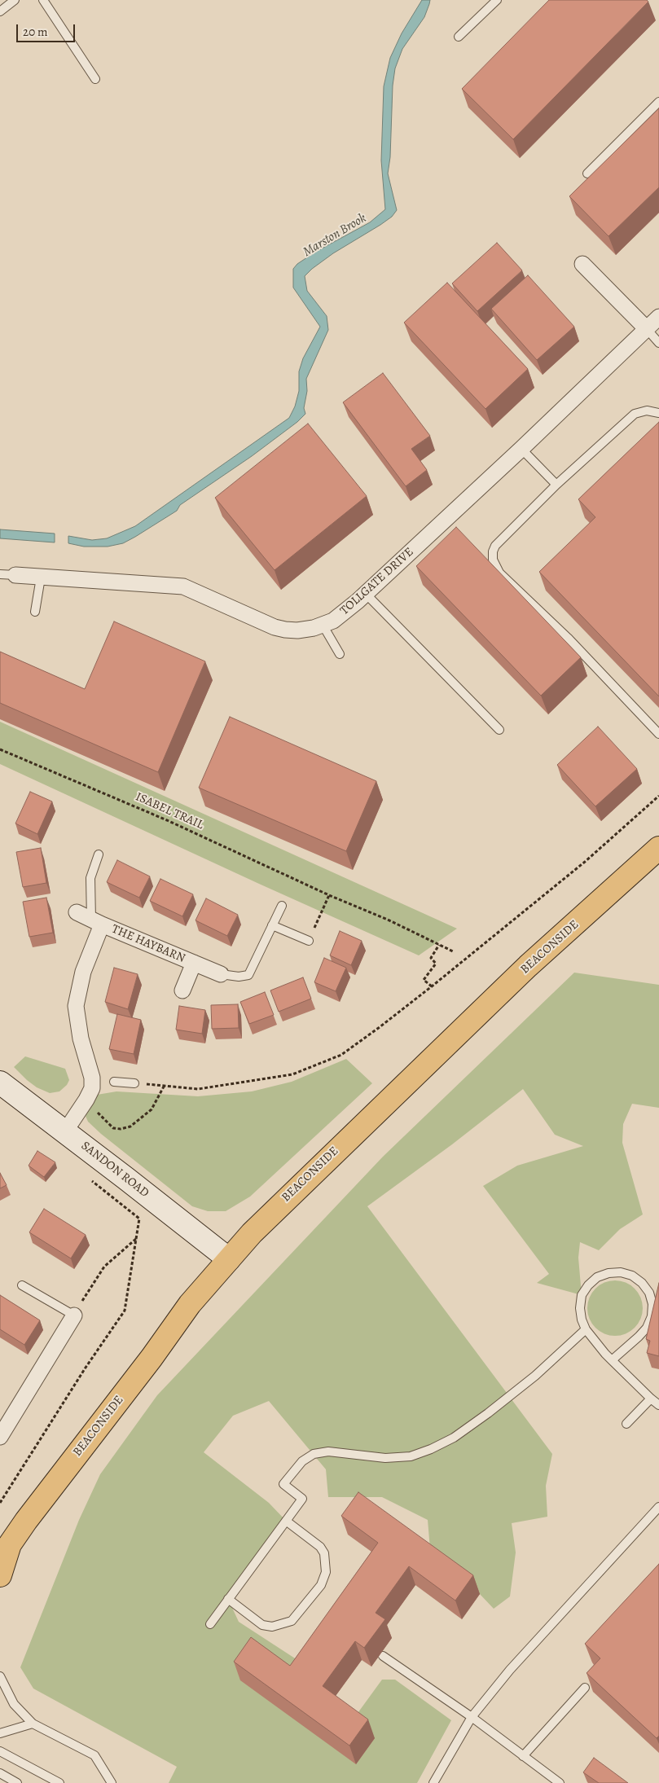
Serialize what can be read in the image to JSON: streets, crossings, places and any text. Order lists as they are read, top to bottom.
{
  "streets": {
    "highway": ["BEACONSIDE"],
    "main road": ["SANDON ROAD"],
    "street": ["TOLLGATE DRIVE", "THE HAYBARN"],
    "path": ["ISABEL TRAIL"]
  },
  "crossings": [
    ["THE HAYBARN", "SANDON ROAD"],
    ["BEACONSIDE", "SANDON ROAD"]
  ],
  "water": ["Marston Brook"],
  "scale_bar": "20 m"
}
